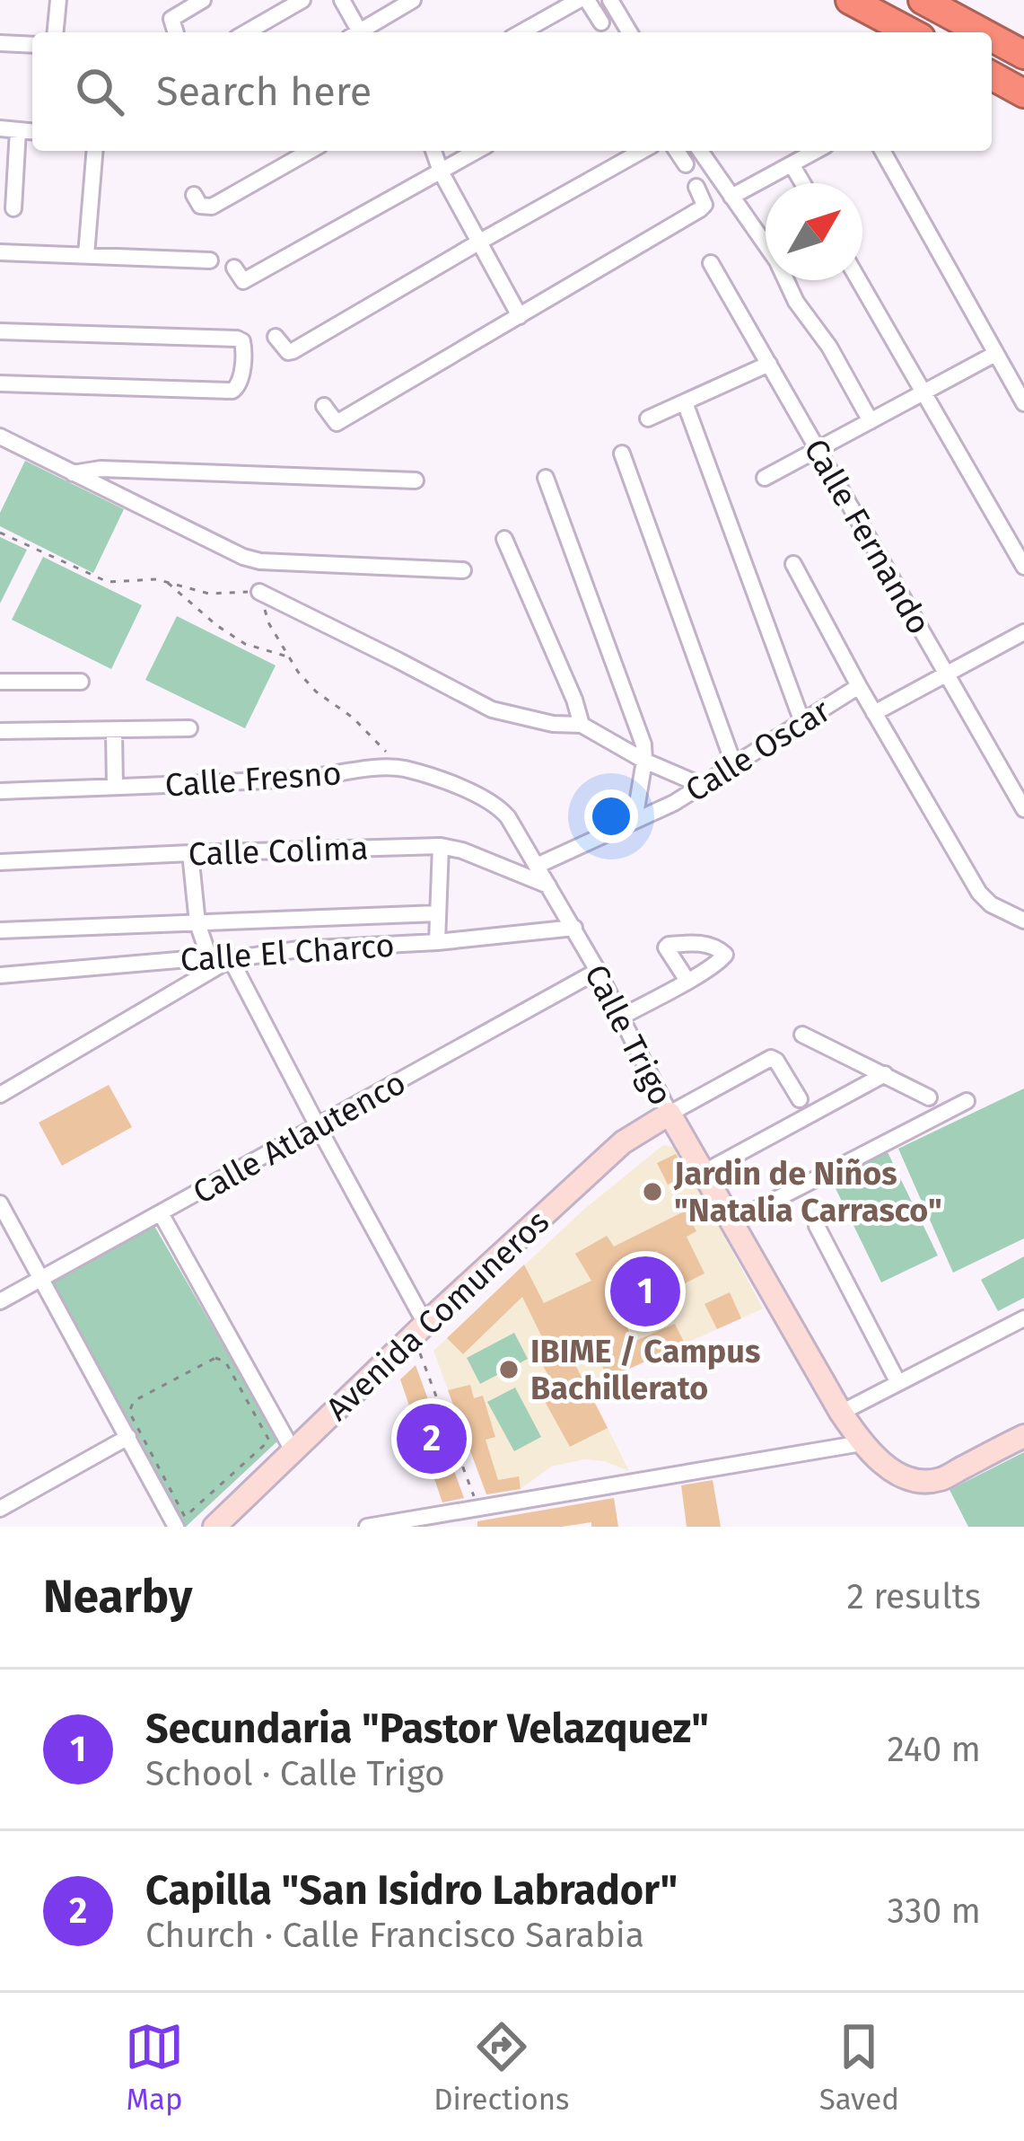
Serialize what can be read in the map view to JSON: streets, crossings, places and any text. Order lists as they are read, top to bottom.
{
  "streets": {
    "main road": ["Calle Trigo", "Avenida Comuneros"],
    "street": [
      "Calle Fernando",
      "Calle Oscar",
      "Calle Fresno",
      "Calle Colima",
      "Calle El Charco",
      "Calle Atlautenco"
    ]
  },
  "crossings": [
    ["Calle Fernando", "Calle Oscar"],
    ["Calle Oscar", "Calle Trigo"],
    ["Calle Fresno", "Calle Trigo"],
    ["Calle Colima", "Calle Trigo"],
    ["Calle El Charco", "Calle Trigo"],
    ["Calle Trigo", "Calle Atlautenco"],
    ["Calle Trigo", "Avenida Comuneros"]
  ],
  "places": ["Jardin de Niños \"Natalia Carrasco\"", "IBIME / Campus Bachillerato"],
  "north": "top right",
  "page": {
    "search": "Search here",
    "pins": ["1", "2"],
    "heading": ["Nearby", "2 results"],
    "list": [
      {
        "mark": "1",
        "name": "Secundaria \"Pastor Velazquez\"",
        "note": "School · Calle Trigo",
        "value": "240 m"
      },
      {
        "mark": "2",
        "name": "Capilla \"San Isidro Labrador\"",
        "note": "Church · Calle Francisco Sarabia",
        "value": "330 m"
      }
    ],
    "nav": ["Map", "Directions", "Saved"]
  }
}
